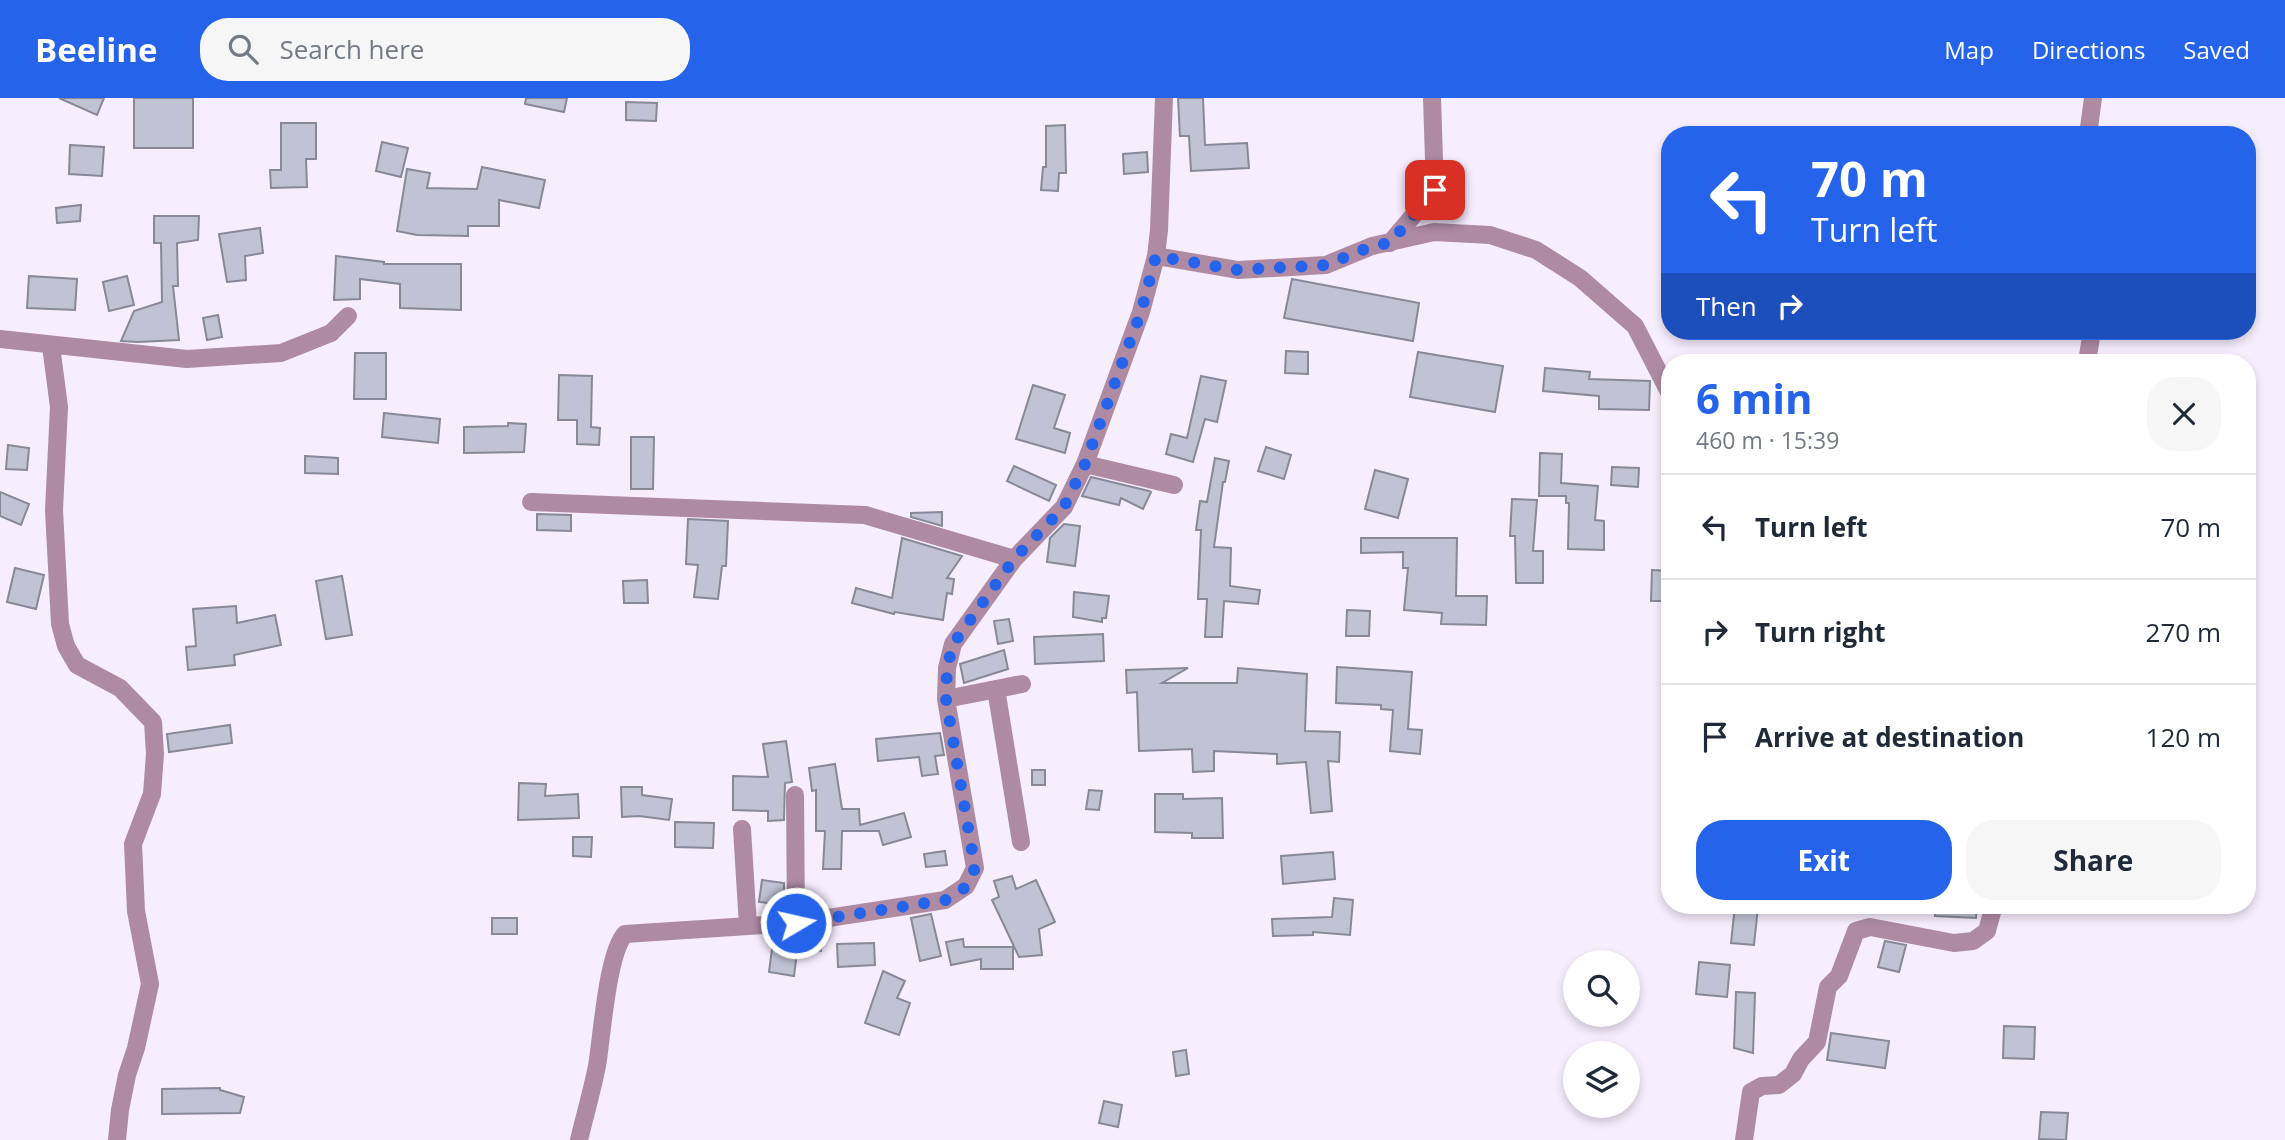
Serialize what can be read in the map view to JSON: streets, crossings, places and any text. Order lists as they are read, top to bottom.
{
  "page": {
    "header": "Beeline",
    "search": "Search here",
    "nav": ["Map", "Directions", "Saved"],
    "turn": ["70 m", "Turn left"],
    "then": "Then",
    "heading": ["6 min", "460 m · 15:39"],
    "list": [
      {
        "name": "Turn left",
        "value": "70 m"
      },
      {
        "name": "Turn right",
        "value": "270 m"
      },
      {
        "name": "Arrive at destination",
        "value": "120 m"
      }
    ],
    "buttons": ["Exit", "Share"]
  }
}
